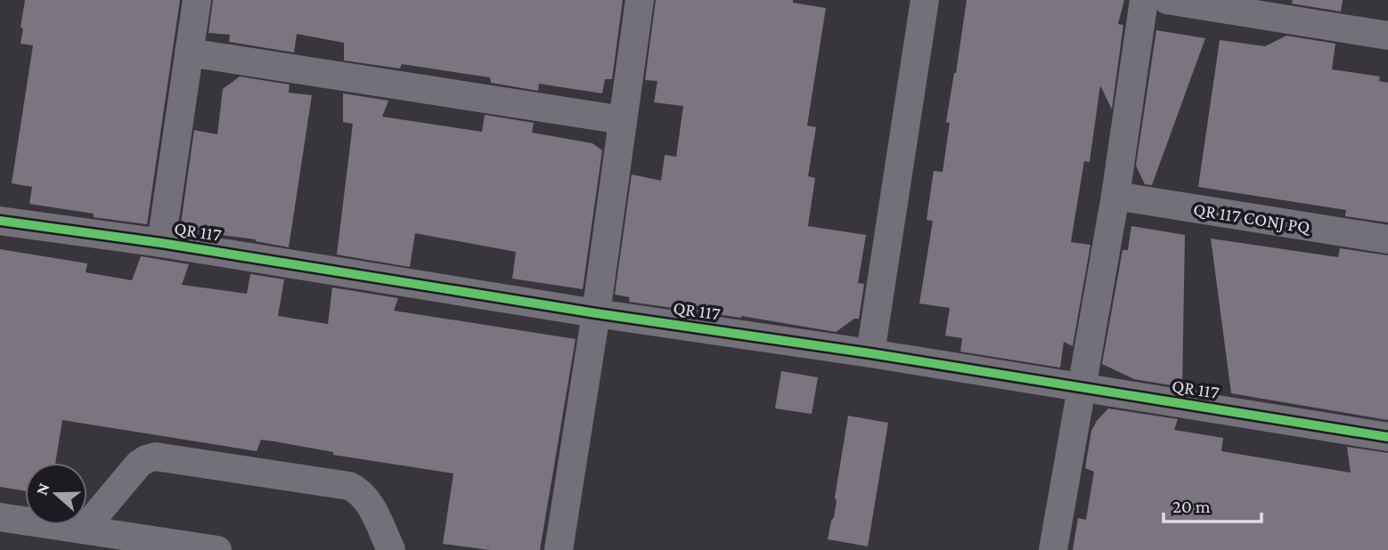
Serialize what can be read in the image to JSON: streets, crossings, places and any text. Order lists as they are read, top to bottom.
{
  "streets": {
    "street": ["QR 117 CONJ PQ", "QR 117"]
  },
  "scale_bar": "20 m",
  "north": "left"
}
